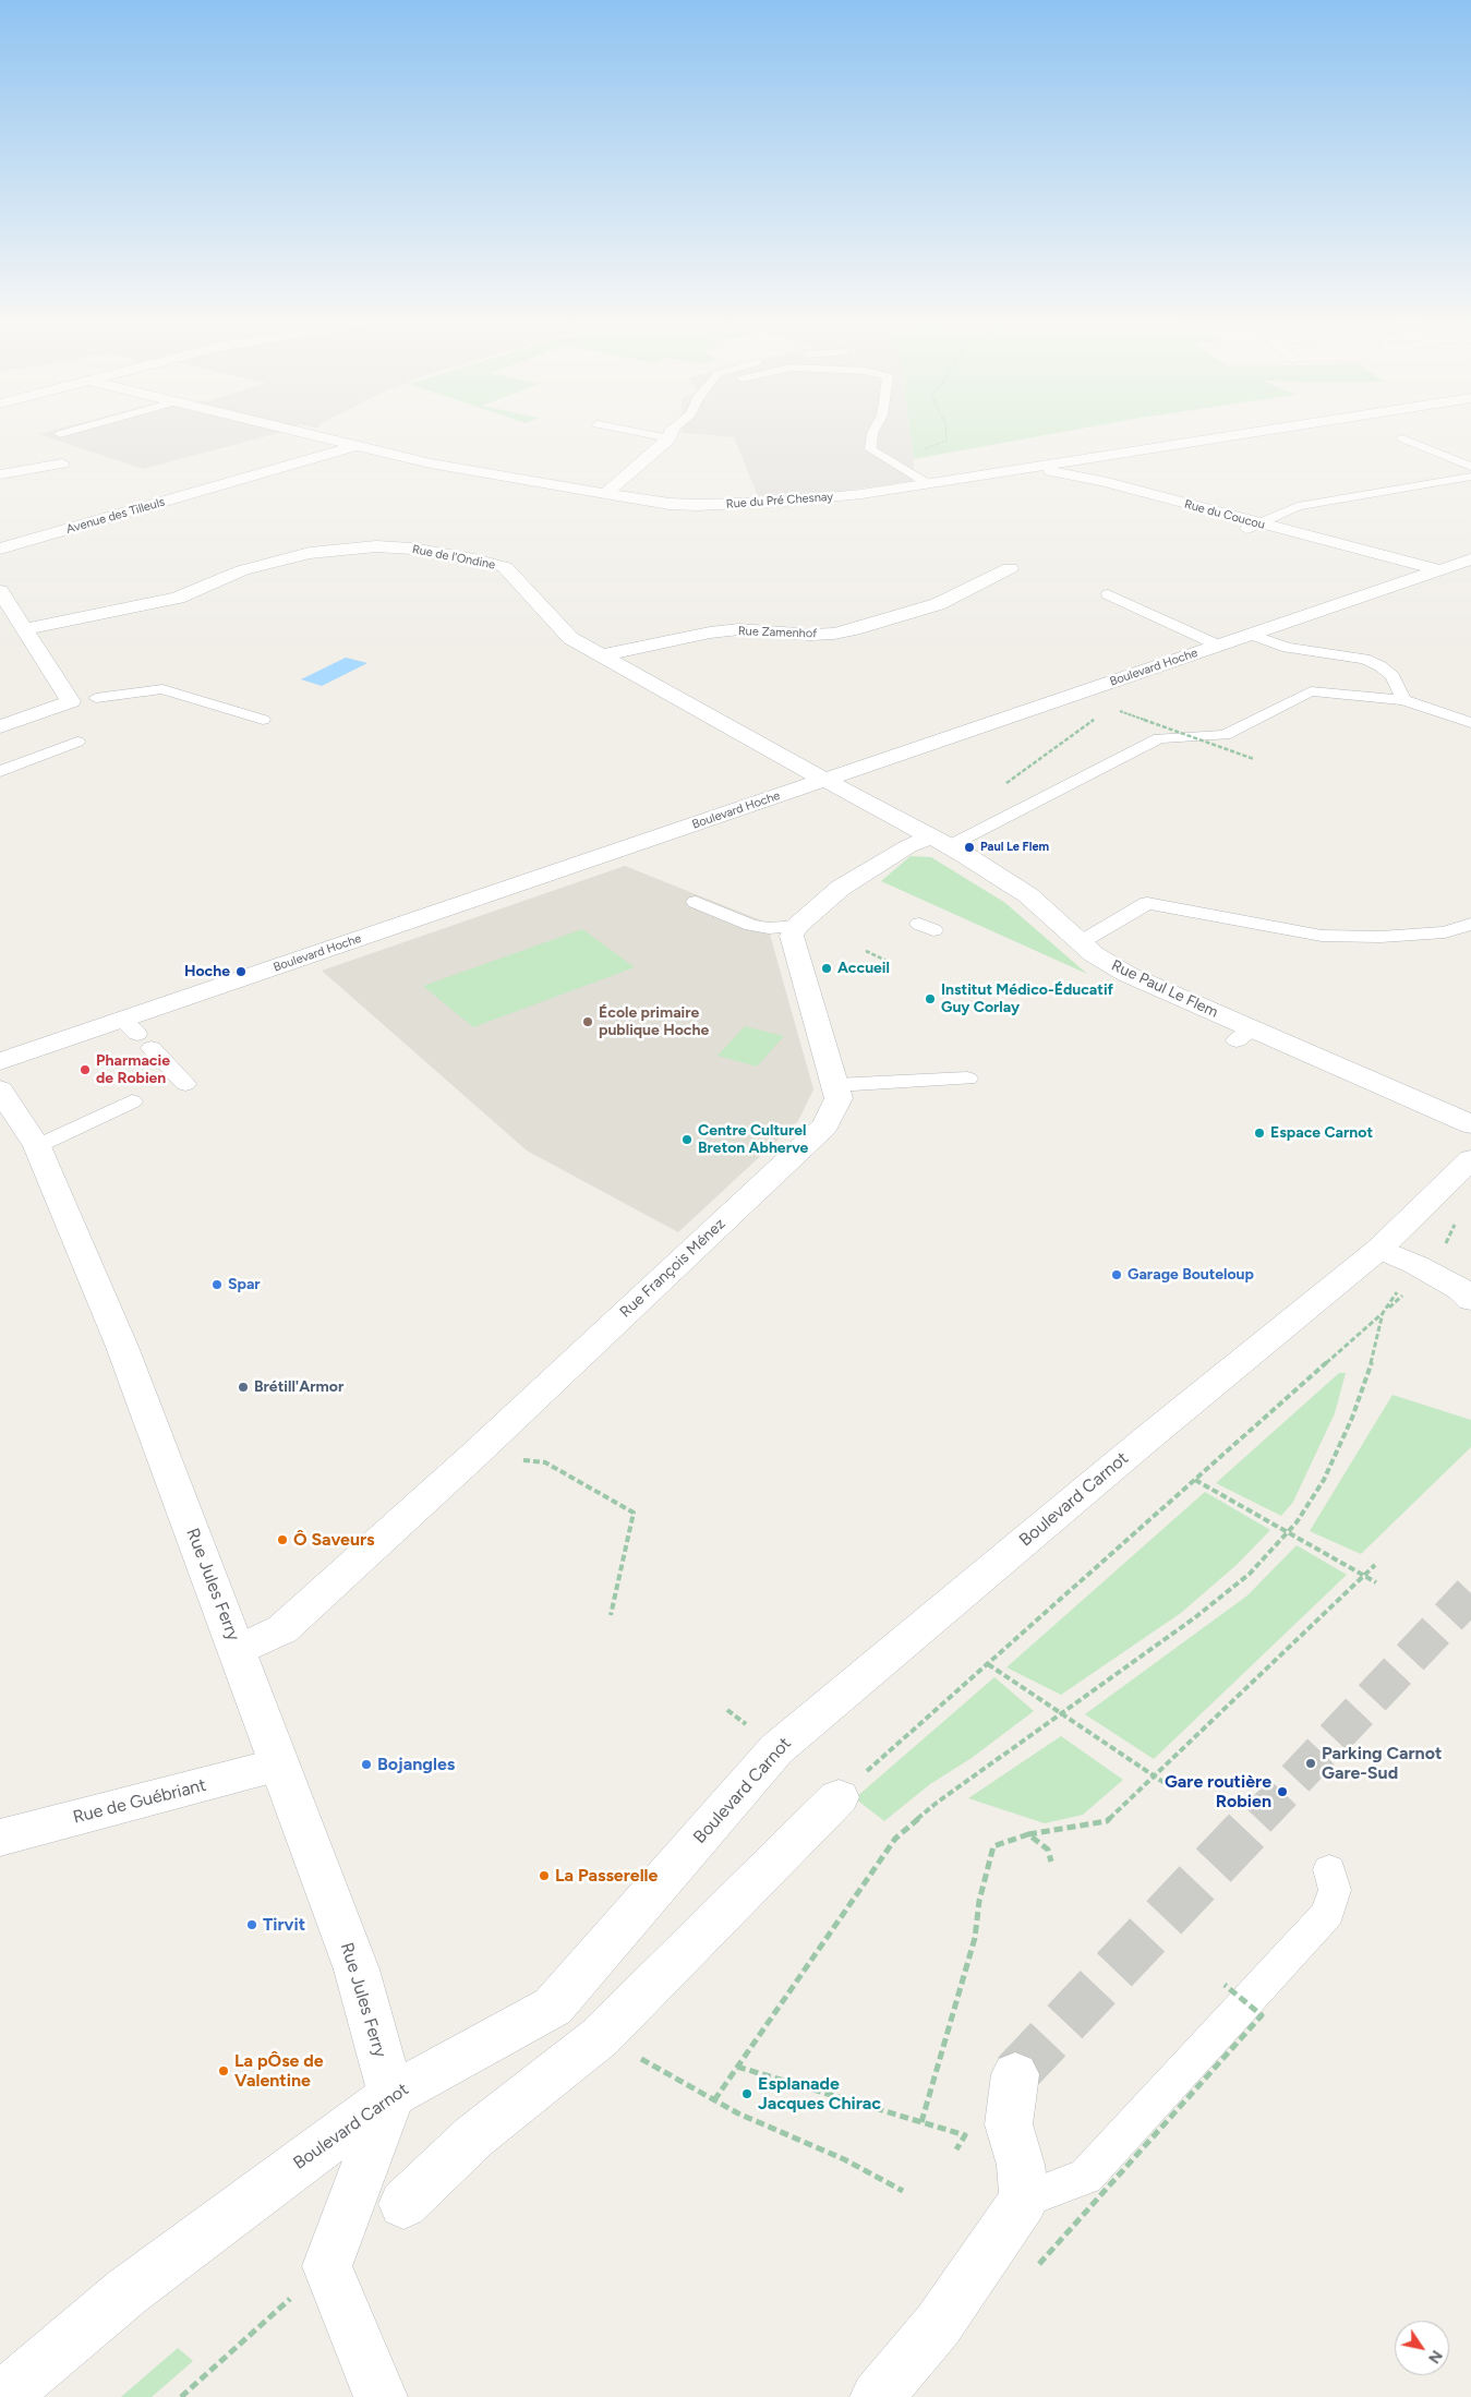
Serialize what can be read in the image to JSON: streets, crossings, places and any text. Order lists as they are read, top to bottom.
{
  "streets": {
    "street": [
      "Rue du Pré Chesnay",
      "Rue du Coucou",
      "Avenue des Tilleuls",
      "Rue de l'Ondine",
      "Rue Zamenhof",
      "Boulevard Hoche",
      "Rue Paul Le Flem",
      "Rue François Ménez",
      "Boulevard Carnot",
      "Rue Jules Ferry",
      "Rue de Guébriant"
    ]
  },
  "crossings": [
    ["Rue du Pré Chesnay", "Rue du Coucou"],
    ["Rue du Pré Chesnay", "Avenue des Tilleuls"],
    ["Rue du Coucou", "Boulevard Hoche"],
    ["Rue de l'Ondine", "Rue Zamenhof"],
    ["Rue de l'Ondine", "Boulevard Hoche"],
    ["Rue de l'Ondine", "Rue Paul Le Flem"],
    ["Boulevard Hoche", "Rue Paul Le Flem"],
    ["Rue François Ménez", "Rue Jules Ferry"],
    ["Boulevard Carnot", "Rue Jules Ferry"],
    ["Rue Jules Ferry", "Rue de Guébriant"]
  ],
  "places": [
    "Paul Le Flem",
    "Accueil",
    "Hoche",
    "Institut Médico-Éducatif Guy Corlay",
    "École primaire publique Hoche",
    "Pharmacie de Robien",
    "Espace Carnot",
    "Centre Culturel Breton Abherve",
    "Garage Bouteloup",
    "Spar",
    "Brétill'Armor",
    "Ô Saveurs",
    "Parking Carnot Gare-Sud",
    "Bojangles",
    "Gare routière Robien",
    "La Passerelle",
    "Tirvit",
    "La pÔse de Valentine",
    "Esplanade Jacques Chirac"
  ],
  "north": "bottom right"
}
